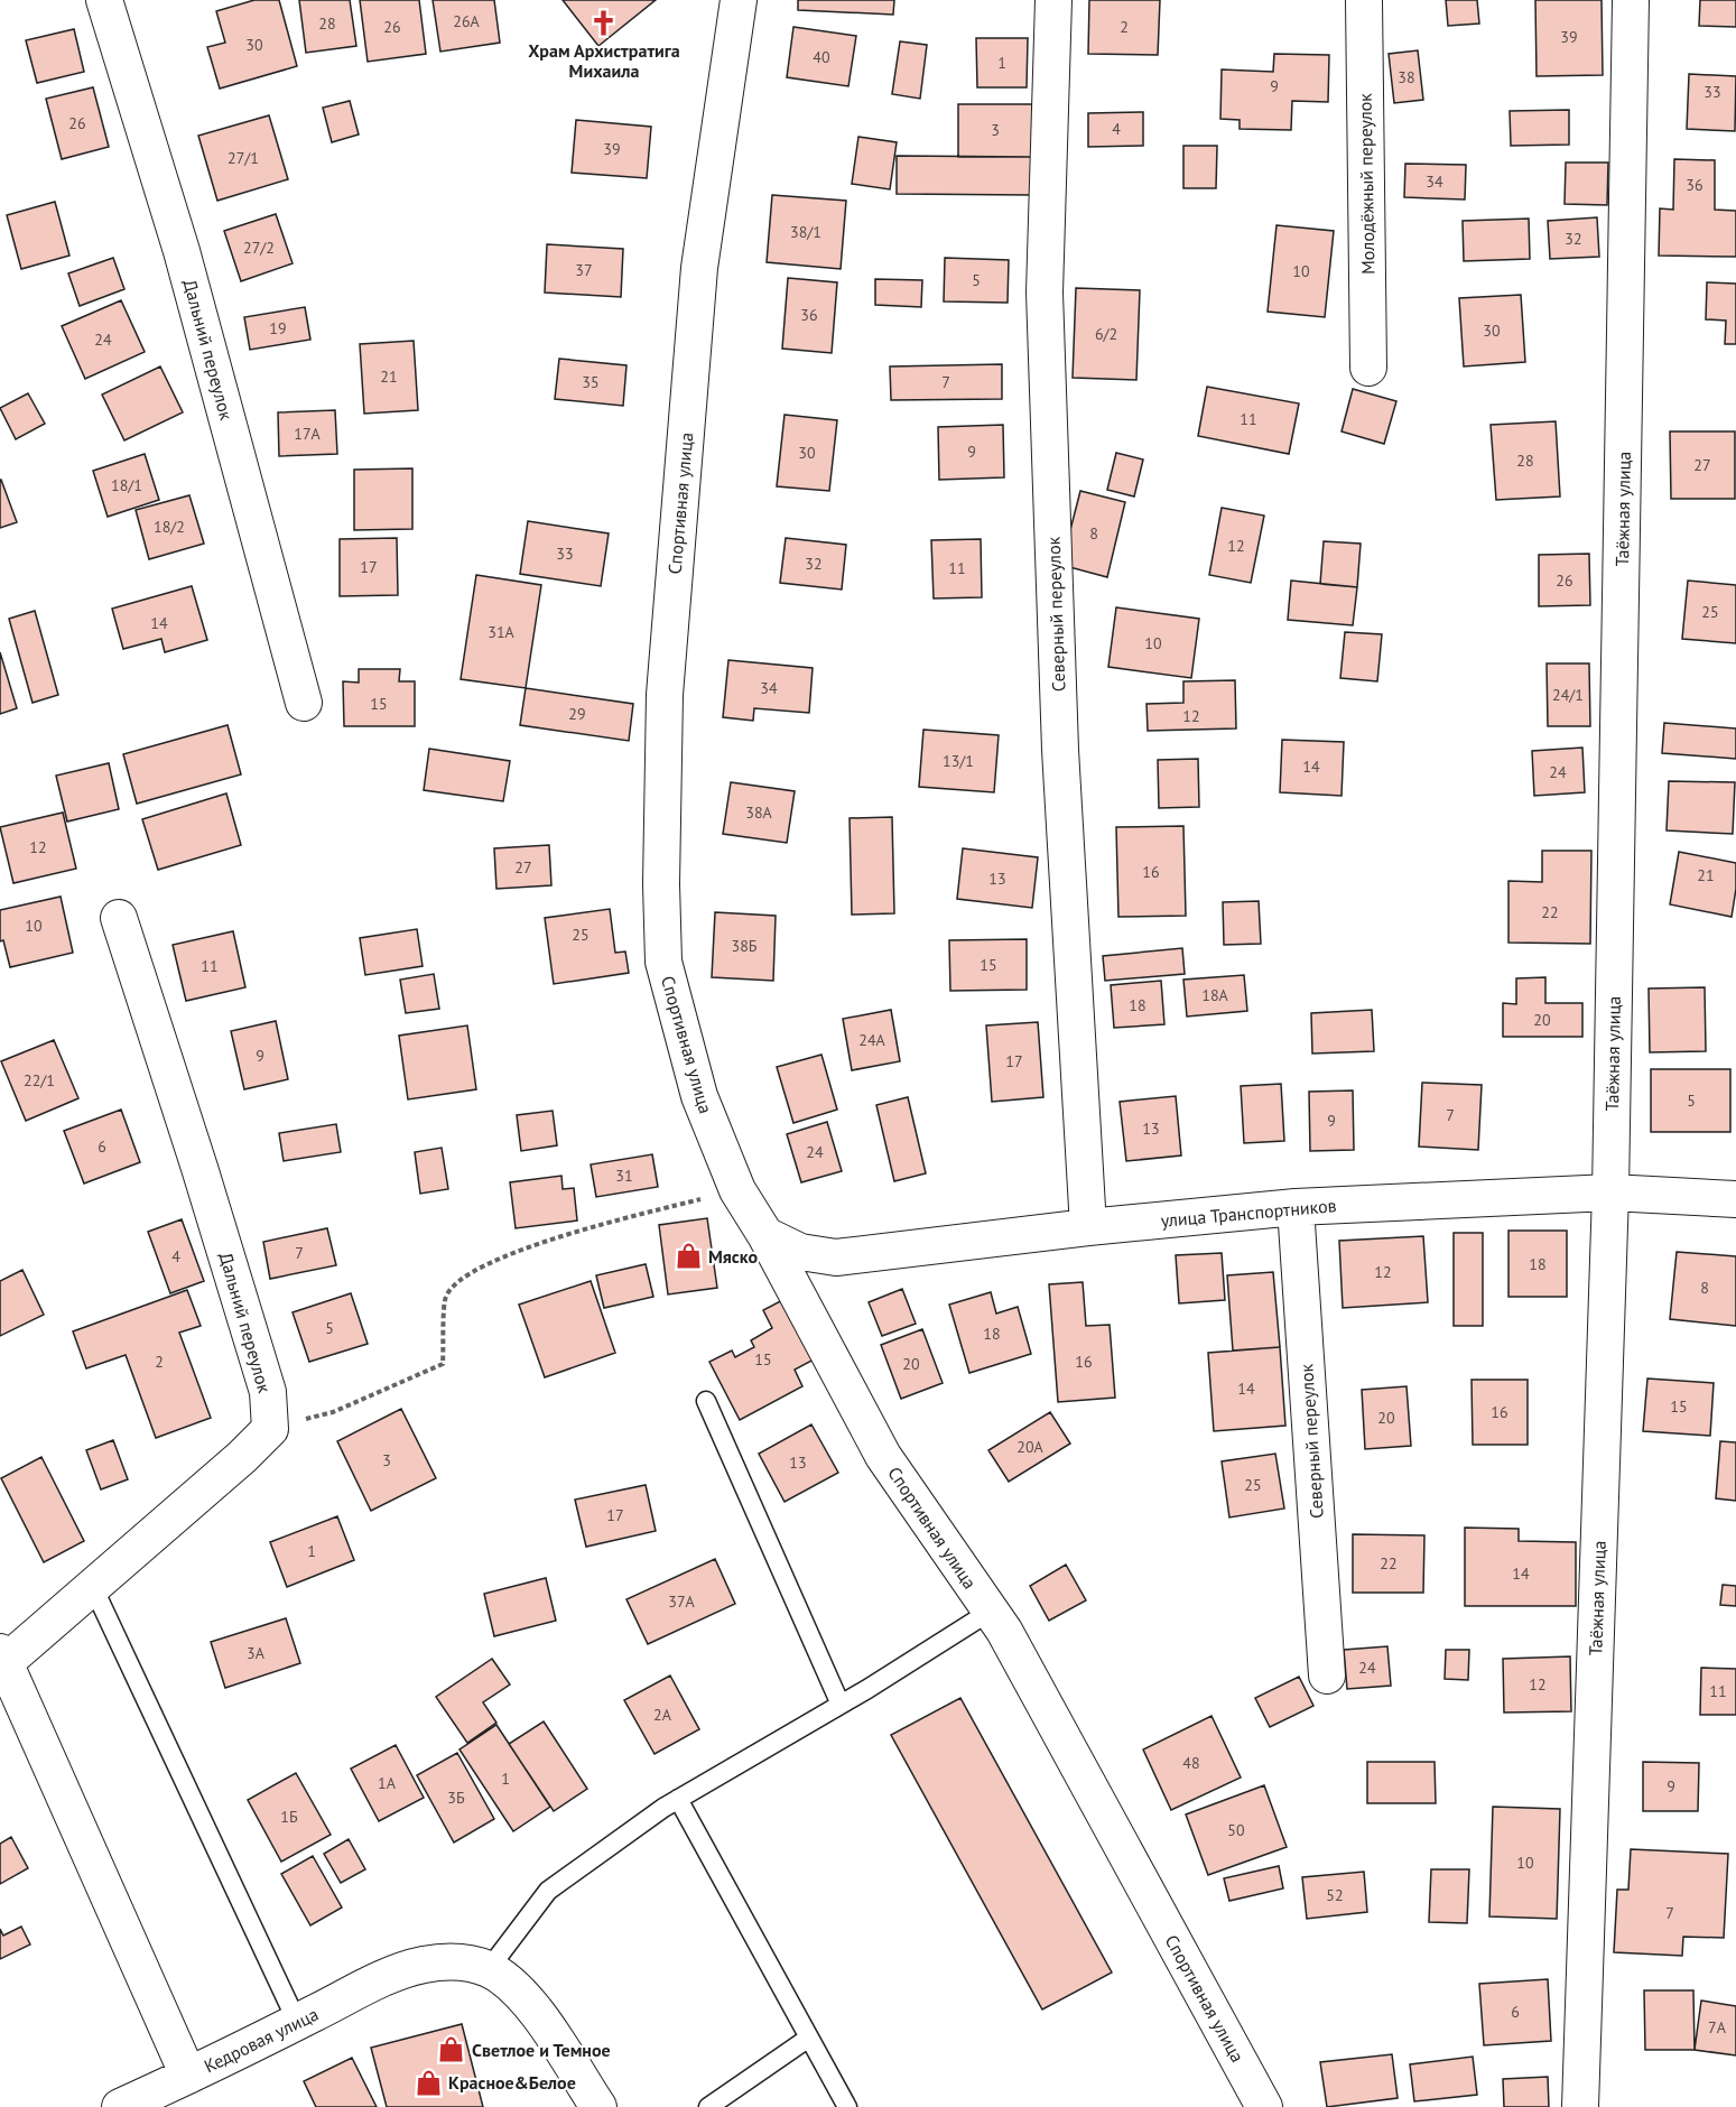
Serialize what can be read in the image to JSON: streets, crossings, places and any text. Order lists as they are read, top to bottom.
{
  "streets": {
    "street": [
      "Молодёжный переулок",
      "Дальний переулок",
      "Спортивная улица",
      "Таёжная улица",
      "Северный переулок",
      "улица Транспортников",
      "Кедровая улица"
    ]
  },
  "crossings": [
    ["Спортивная улица", "улица Транспортников"],
    ["Таёжная улица", "улица Транспортников"],
    ["Северный переулок", "улица Транспортников"]
  ],
  "places": {
    "church": ["Храм Архистратига Михаила"],
    "shop": ["Мяско", "Светлое и Темное", "Красное&Белое"]
  },
  "house_numbers": [
    "26А",
    "28",
    "26",
    "2",
    "39",
    "30",
    "40",
    "1",
    "38",
    "9",
    "33",
    "26",
    "4",
    "3",
    "39",
    "27/1",
    "34",
    "36",
    "38/1",
    "32",
    "27/2",
    "37",
    "10",
    "5",
    "36",
    "19",
    "30",
    "6/2",
    "24",
    "21",
    "35",
    "7",
    "11",
    "17А",
    "9",
    "30",
    "28",
    "27",
    "18/1",
    "18/2",
    "8",
    "12",
    "33",
    "32",
    "17",
    "11",
    "26",
    "25",
    "14",
    "31А",
    "10",
    "34",
    "24/1",
    "15",
    "29",
    "12",
    "13/1",
    "14",
    "24",
    "38А",
    "12",
    "27",
    "16",
    "21",
    "13",
    "22",
    "10",
    "25",
    "38Б",
    "15",
    "11",
    "18А",
    "18",
    "20",
    "24А",
    "9",
    "17",
    "22/1",
    "5",
    "7",
    "9",
    "13",
    "6",
    "24",
    "31",
    "7",
    "4",
    "18",
    "12",
    "8",
    "5",
    "18",
    "15",
    "2",
    "16",
    "20",
    "14",
    "15",
    "16",
    "20",
    "20А",
    "3",
    "13",
    "25",
    "17",
    "1",
    "22",
    "14",
    "37А",
    "3А",
    "24",
    "12",
    "11",
    "2А",
    "48",
    "1",
    "1А",
    "9",
    "3Б",
    "1Б",
    "50",
    "10",
    "52",
    "7",
    "6",
    "7А"
  ]
}
